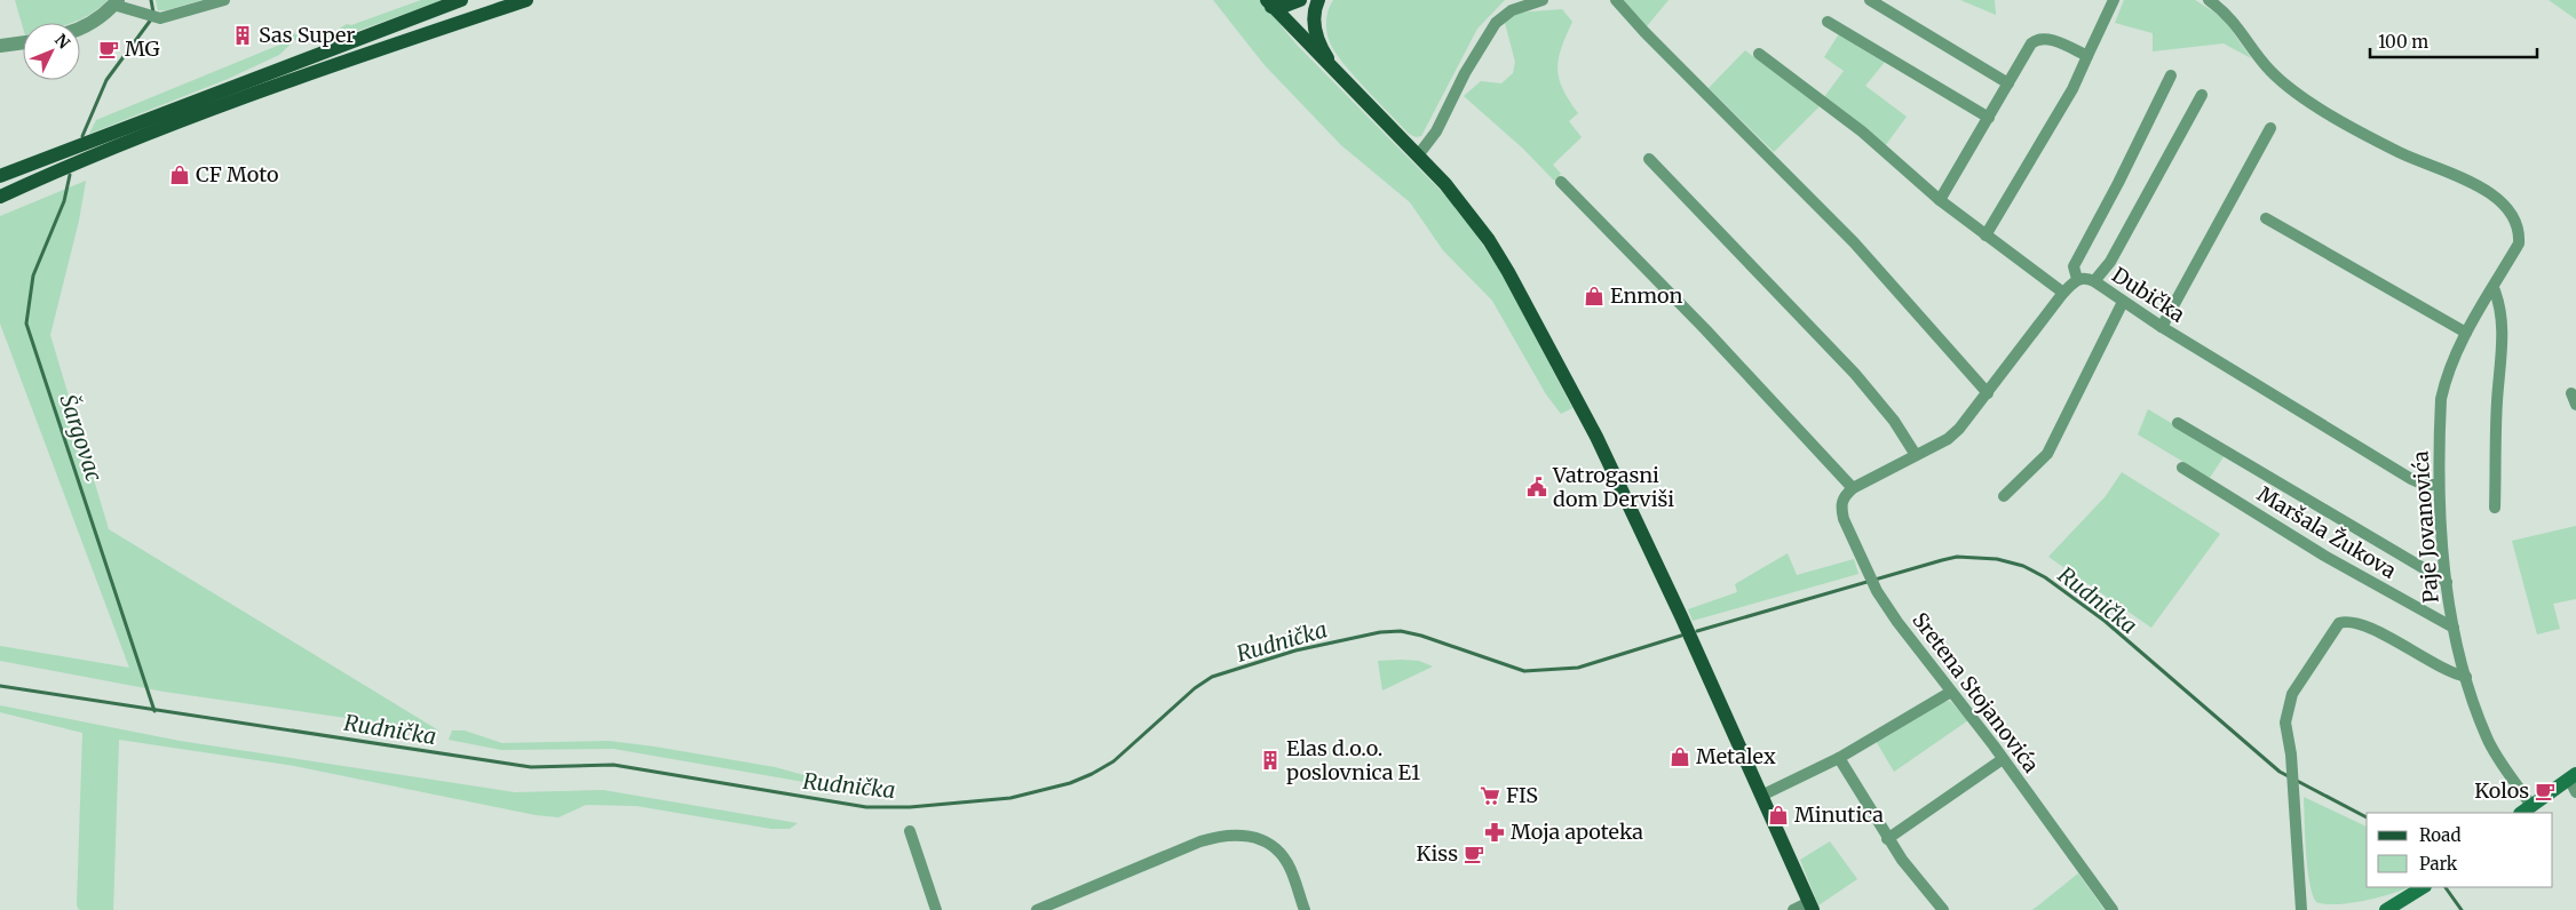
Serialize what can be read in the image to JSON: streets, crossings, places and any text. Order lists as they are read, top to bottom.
{
  "streets": {
    "street": [
      "Dubička",
      "Paje Jovanovića",
      "Maršala Žukova",
      "Sretena Stojanovića"
    ]
  },
  "crossings": [
    ["Dubička", "Paje Jovanovića"],
    ["Paje Jovanovića", "Maršala Žukova"]
  ],
  "water": ["Šargovac", "Rudnička"],
  "places": {
    "building": ["Sas Super", "Elas d.o.o. poslovnica E1"],
    "cafe": ["MG", "Kolos", "Kiss"],
    "shop": [
      "CF Moto",
      "Enmon",
      "Metalex",
      "Minutica"
    ],
    "public building": ["Vatrogasni dom Derviši"],
    "supermarket": ["FIS"],
    "pharmacy": ["Moja apoteka"]
  },
  "legend": ["Road", "Park"],
  "scale_bar": "100 m",
  "north": "top right"
}
